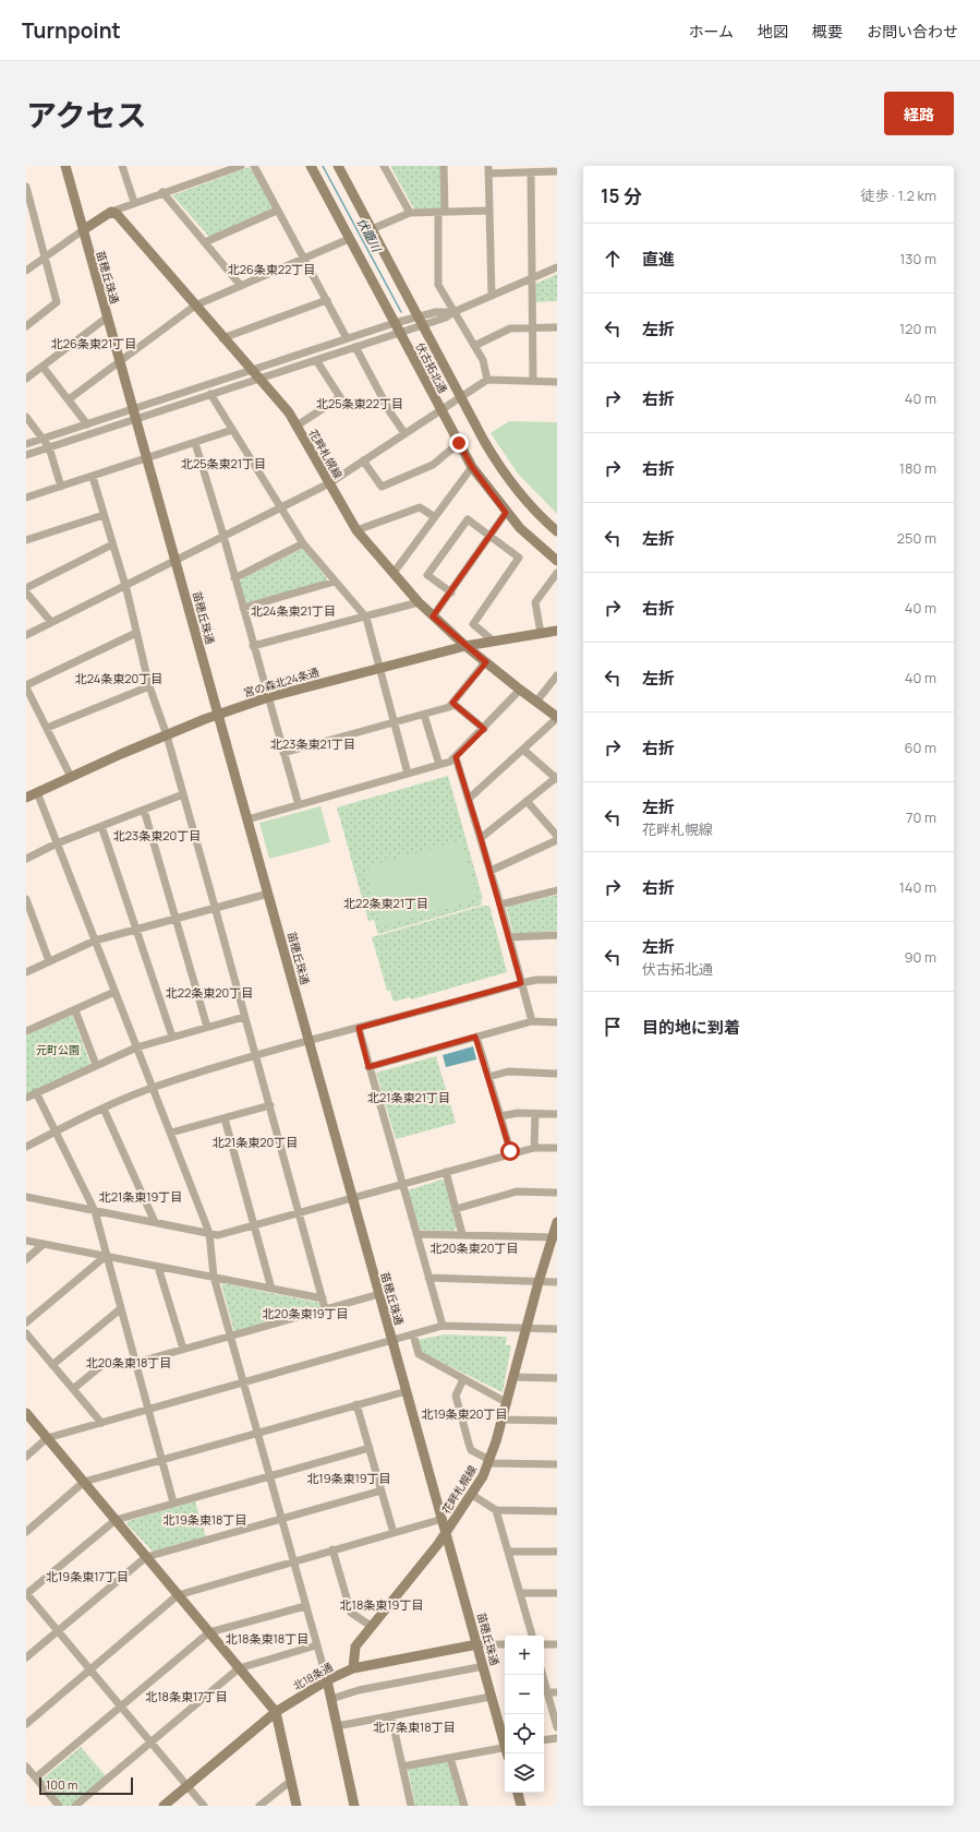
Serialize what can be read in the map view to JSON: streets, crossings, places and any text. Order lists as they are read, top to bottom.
{
  "streets": {
    "street": [
      "苗穂丘珠通",
      "伏古拓北通",
      "花畔札幌線",
      "宮の森北24条通",
      "北18条通"
    ]
  },
  "crossings": [
    ["苗穂丘珠通", "花畔札幌線"],
    ["苗穂丘珠通", "宮の森北24条通"],
    ["苗穂丘珠通", "北18条通"],
    ["花畔札幌線", "宮の森北24条通"],
    ["花畔札幌線", "北18条通"]
  ],
  "districts": [
    "北26条東22丁目",
    "北26条東21丁目",
    "北25条東22丁目",
    "北25条東21丁目",
    "北24条東21丁目",
    "北24条東20丁目",
    "北23条東21丁目",
    "北23条東20丁目",
    "北22条東21丁目",
    "北22条東20丁目",
    "北21条東21丁目",
    "北21条東20丁目",
    "北21条東19丁目",
    "北20条東20丁目",
    "北20条東19丁目",
    "北20条東18丁目",
    "北19条東20丁目",
    "北19条東19丁目",
    "北19条東18丁目",
    "北19条東17丁目",
    "北18条東19丁目",
    "北18条東18丁目",
    "北18条東17丁目",
    "北17条東18丁目"
  ],
  "water": ["伏籠川"],
  "parks": ["元町公園"],
  "scale_bar": "100 m",
  "page": {
    "header": "Turnpoint",
    "nav": [
      "ホーム",
      "地図",
      "概要",
      "お問い合わせ"
    ],
    "title": "アクセス",
    "buttons": "経路",
    "heading": ["15 分", "徒歩 · 1.2 km"],
    "list": [
      ["直進", "130 m"],
      ["左折", "120 m"],
      ["右折", "40 m"],
      ["右折", "180 m"],
      ["左折", "250 m"],
      ["右折", "40 m"],
      ["左折", "40 m"],
      ["右折", "60 m"],
      ["左折", "花畔札幌線", "70 m"],
      ["右折", "140 m"],
      ["左折", "伏古拓北通", "90 m"],
      "目的地に到着"
    ],
    "map_buttons": ["+", "−"],
    "scale": "100 m"
  }
}
